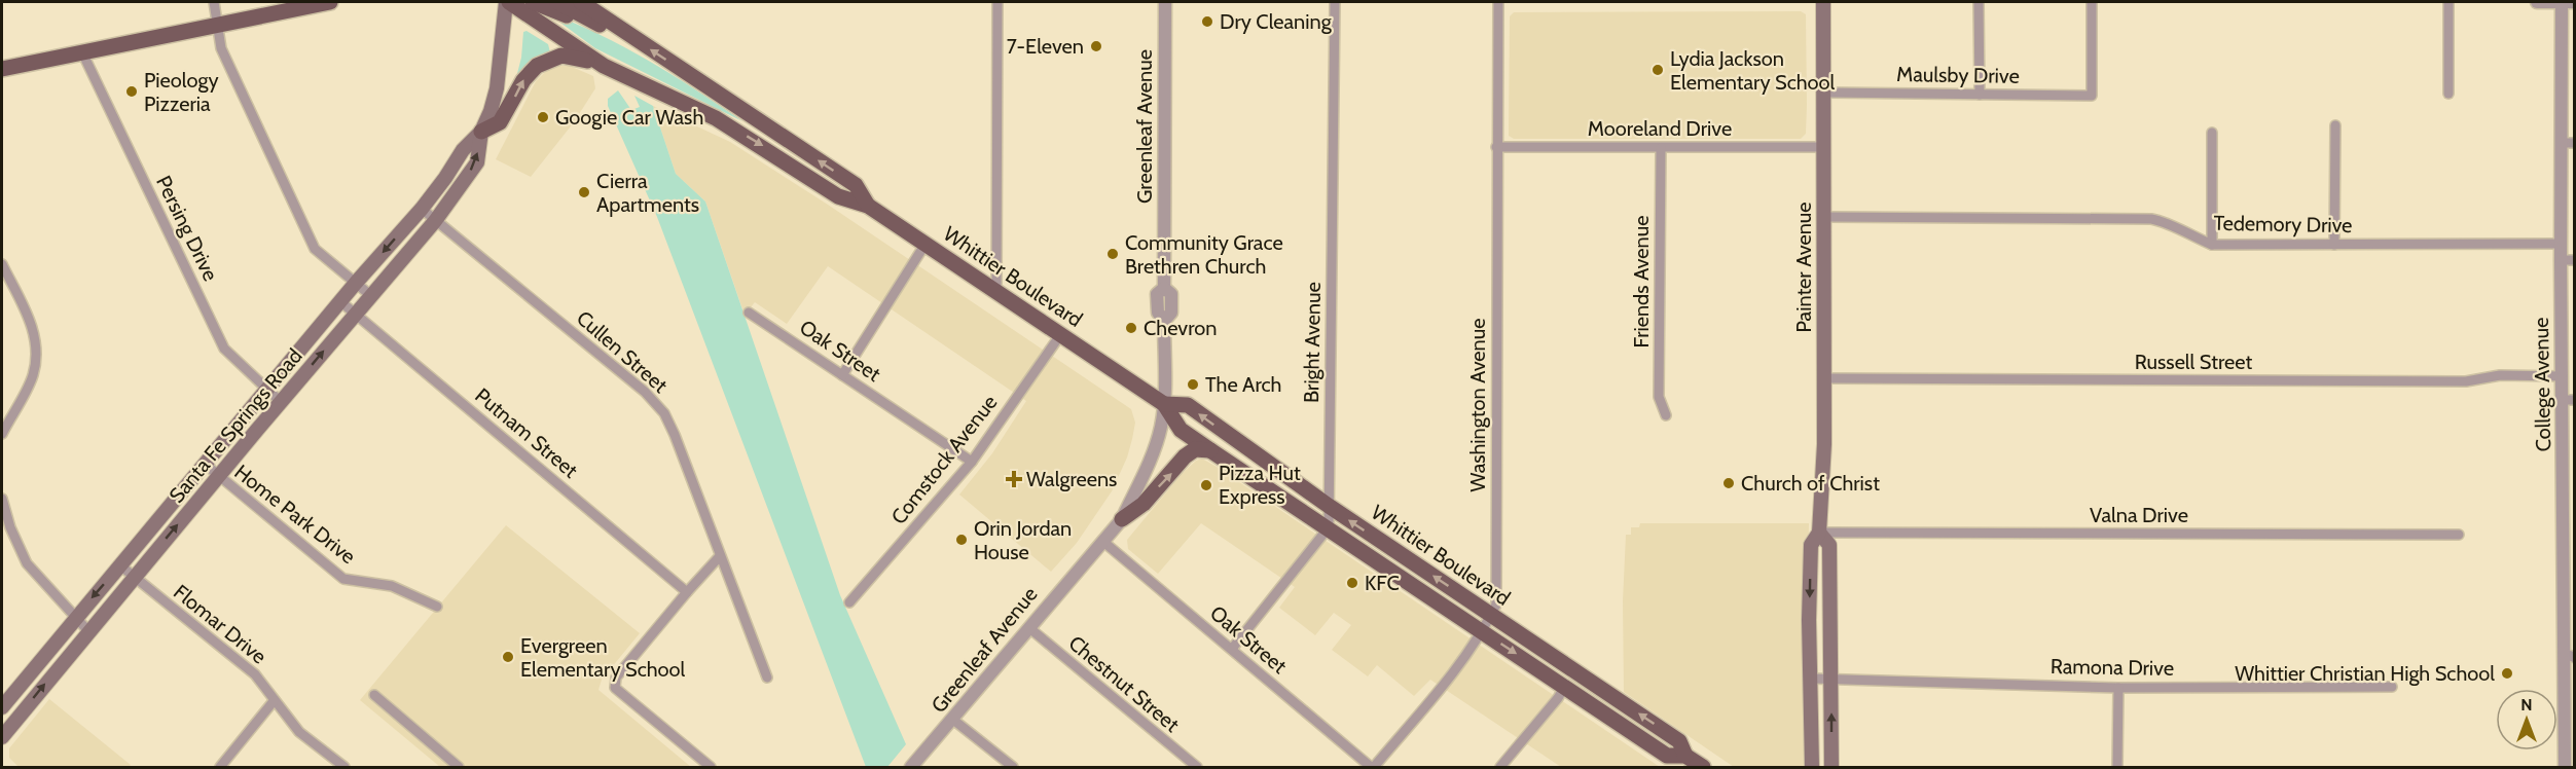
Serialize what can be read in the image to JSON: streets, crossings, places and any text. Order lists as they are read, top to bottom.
{
  "streets": {
    "main road": ["Painter Avenue", "Whittier Boulevard", "Santa Fe Springs Road"],
    "street": [
      "Maulsby Drive",
      "Greenleaf Avenue",
      "Mooreland Drive",
      "Tedemory Drive",
      "Persing Drive",
      "Friends Avenue",
      "Bright Avenue",
      "Oak Street",
      "Cullen Street",
      "Russell Street",
      "College Avenue",
      "Washington Avenue",
      "Putnam Street",
      "Comstock Avenue",
      "Home Park Drive",
      "Valna Drive",
      "Flomar Drive",
      "Ramona Drive",
      "Chestnut Street"
    ]
  },
  "crossings": [
    ["Maulsby Drive", "Painter Avenue"],
    ["Greenleaf Avenue", "Whittier Boulevard"],
    ["Greenleaf Avenue", "Oak Street"],
    ["Greenleaf Avenue", "Chestnut Street"],
    ["Mooreland Drive", "Painter Avenue"],
    ["Mooreland Drive", "Friends Avenue"],
    ["Mooreland Drive", "Washington Avenue"],
    ["Tedemory Drive", "Painter Avenue"],
    ["Tedemory Drive", "College Avenue"],
    ["Persing Drive", "Santa Fe Springs Road"],
    ["Painter Avenue", "Russell Street"],
    ["Painter Avenue", "Valna Drive"],
    ["Painter Avenue", "Ramona Drive"],
    ["Whittier Boulevard", "Bright Avenue"],
    ["Whittier Boulevard", "Washington Avenue"],
    ["Whittier Boulevard", "Santa Fe Springs Road"],
    ["Whittier Boulevard", "Comstock Avenue"],
    ["Oak Street", "Washington Avenue"],
    ["Oak Street", "Comstock Avenue"],
    ["Cullen Street", "Santa Fe Springs Road"],
    ["Russell Street", "College Avenue"],
    ["Santa Fe Springs Road", "Putnam Street"],
    ["Santa Fe Springs Road", "Home Park Drive"],
    ["Santa Fe Springs Road", "Flomar Drive"]
  ],
  "places": {
    "other": [
      "Dry Cleaning",
      "7-Eleven",
      "Lydia Jackson Elementary School",
      "Pieology Pizzeria",
      "Googie Car Wash",
      "Cierra Apartments",
      "Community Grace Brethren Church",
      "Chevron",
      "The Arch",
      "Church of Christ",
      "Pizza Hut Express",
      "Orin Jordan House",
      "KFC",
      "Evergreen Elementary School",
      "Whittier Christian High School"
    ],
    "health": ["Walgreens"]
  },
  "north": "top"
}
